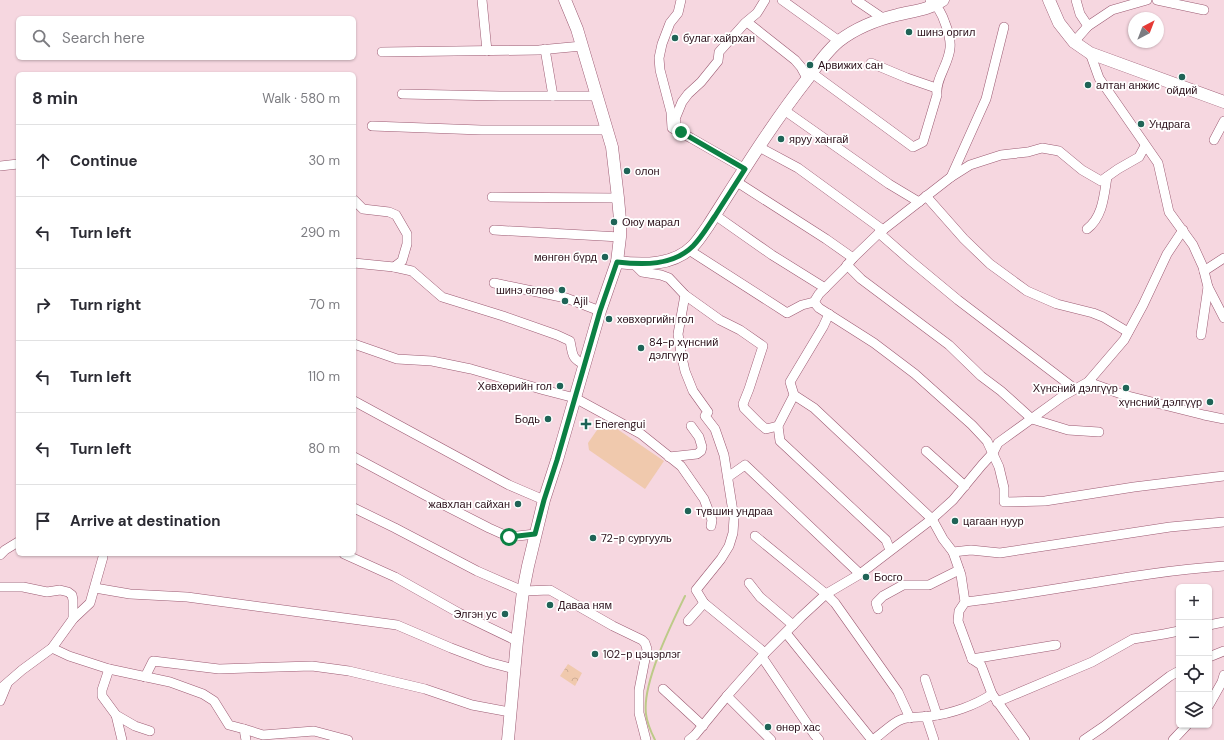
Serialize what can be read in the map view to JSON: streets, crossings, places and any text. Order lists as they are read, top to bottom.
{
  "places": {
    "other": [
      "шинэ оргил",
      "булаг хайрхан",
      "Арвижих сан",
      "ойдий",
      "алтан анжис",
      "Ундрага",
      "яруу хангай",
      "олон",
      "Оюу марал",
      "мөнгөн бүрд",
      "шинэ өглөө",
      "Ajil",
      "хөвхөргийн гол",
      "84-р хүнсний дэлгүүр",
      "Хөвхөрийн гол",
      "Хүнсний дэлгүүр",
      "хүнсний дэлгүүр",
      "Бодь",
      "жавхлан сайхан",
      "түвшин ундраа",
      "цагаан нуур",
      "72-р сургууль",
      "Босго",
      "Даваа ням",
      "Элгэн ус",
      "102-р цэцэрлэг",
      "өнөр хас"
    ],
    "health": ["Enerengui"]
  },
  "north": "top right",
  "page": {
    "search": "Search here",
    "heading": ["8 min", "Walk · 580 m"],
    "list": [
      ["Continue", "30 m"],
      ["Turn left", "290 m"],
      ["Turn right", "70 m"],
      ["Turn left", "110 m"],
      ["Turn left", "80 m"],
      "Arrive at destination"
    ],
    "map_buttons": ["+", "−"]
  }
}
